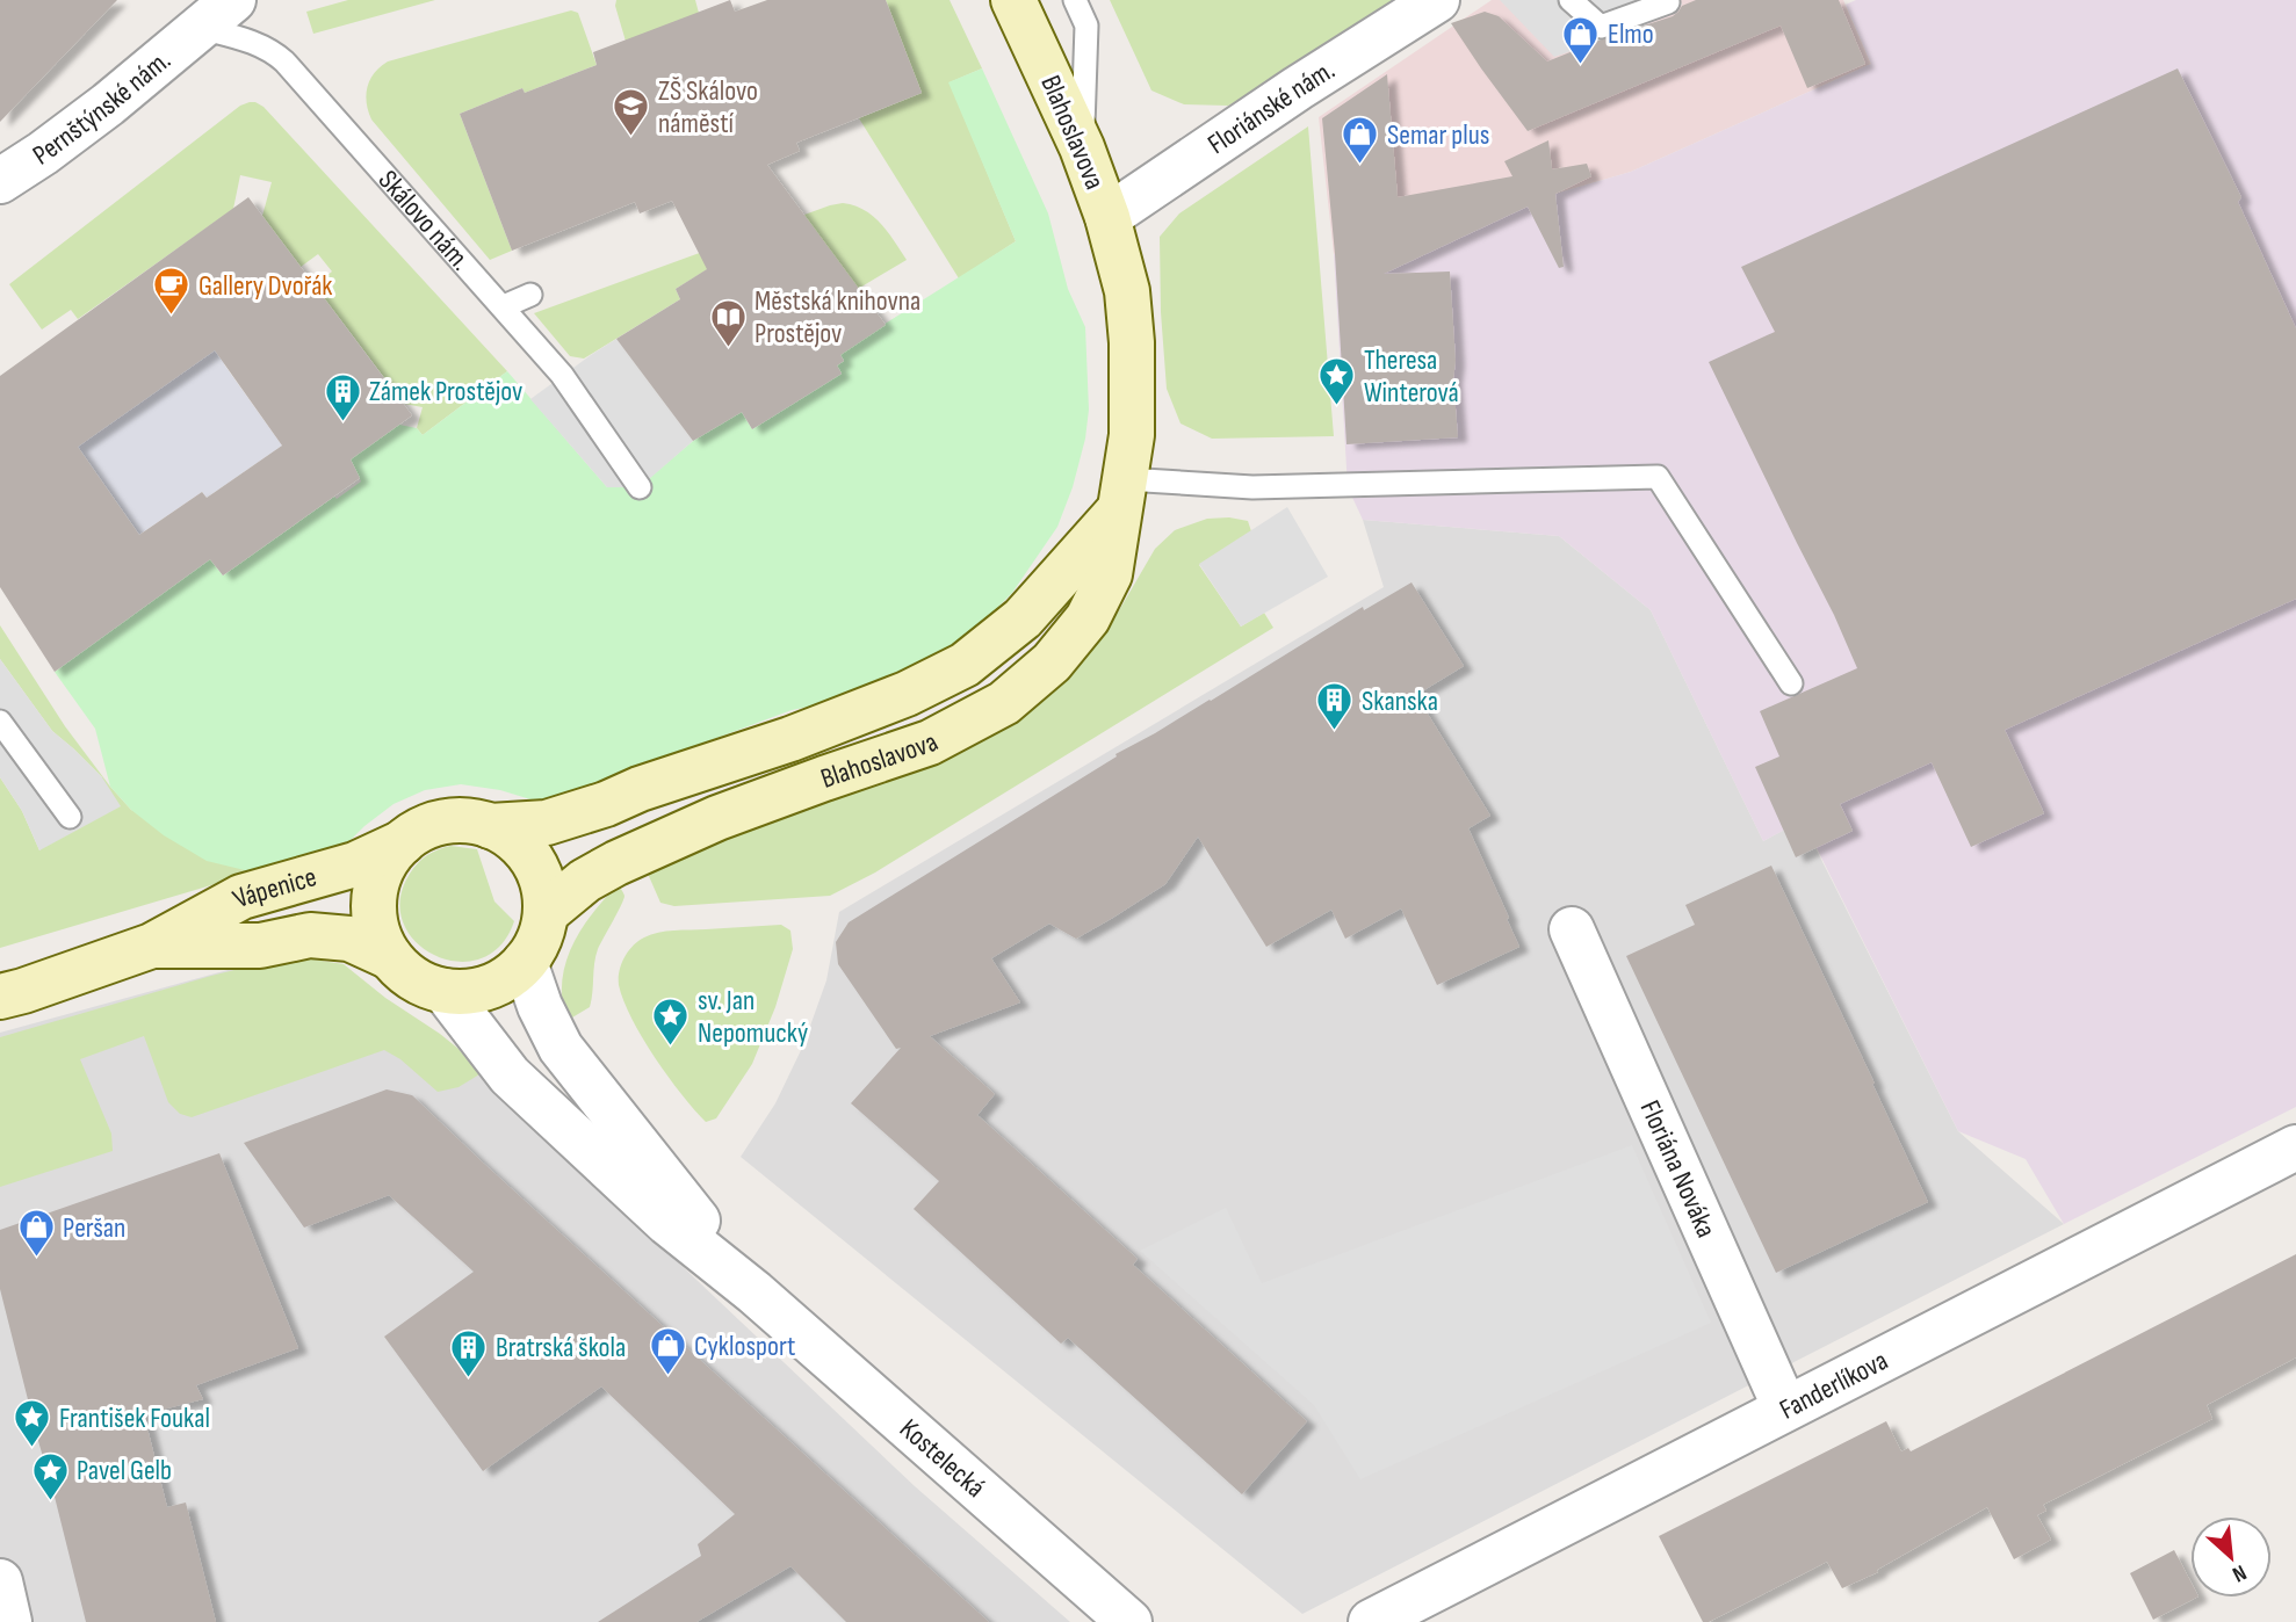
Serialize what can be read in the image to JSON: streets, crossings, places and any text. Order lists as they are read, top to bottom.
{
  "streets": {
    "main road": ["Blahoslavova", "Vápenice"],
    "street": [
      "Pernštýnské nám.",
      "Floriánské nám.",
      "Floriána Nováka",
      "Fanderlíkova",
      "Kostelecká"
    ],
    "lane": ["Skálovo nám."]
  },
  "crossings": [
    ["Pernštýnské nám.", "Skálovo nám."],
    ["Floriánské nám.", "Blahoslavova"],
    ["Blahoslavova", "Vápenice"],
    ["Blahoslavova", "Kostelecká"],
    ["Vápenice", "Kostelecká"],
    ["Floriána Nováka", "Fanderlíkova"]
  ],
  "places": {
    "shop": [
      "Elmo",
      "Semar plus",
      "Peršan",
      "Cyklosport"
    ],
    "school or university": ["ZŠ Skálovo náměstí"],
    "cafe": ["Gallery Dvořák"],
    "library": ["Městská knihovna Prostějov"],
    "place": [
      "Theresa Winterová",
      "sv. Jan Nepomucký",
      "František Foukal",
      "Pavel Gelb"
    ],
    "building": ["Zámek Prostějov", "Skanska", "Bratrská škola"]
  },
  "north": "bottom right"
}
